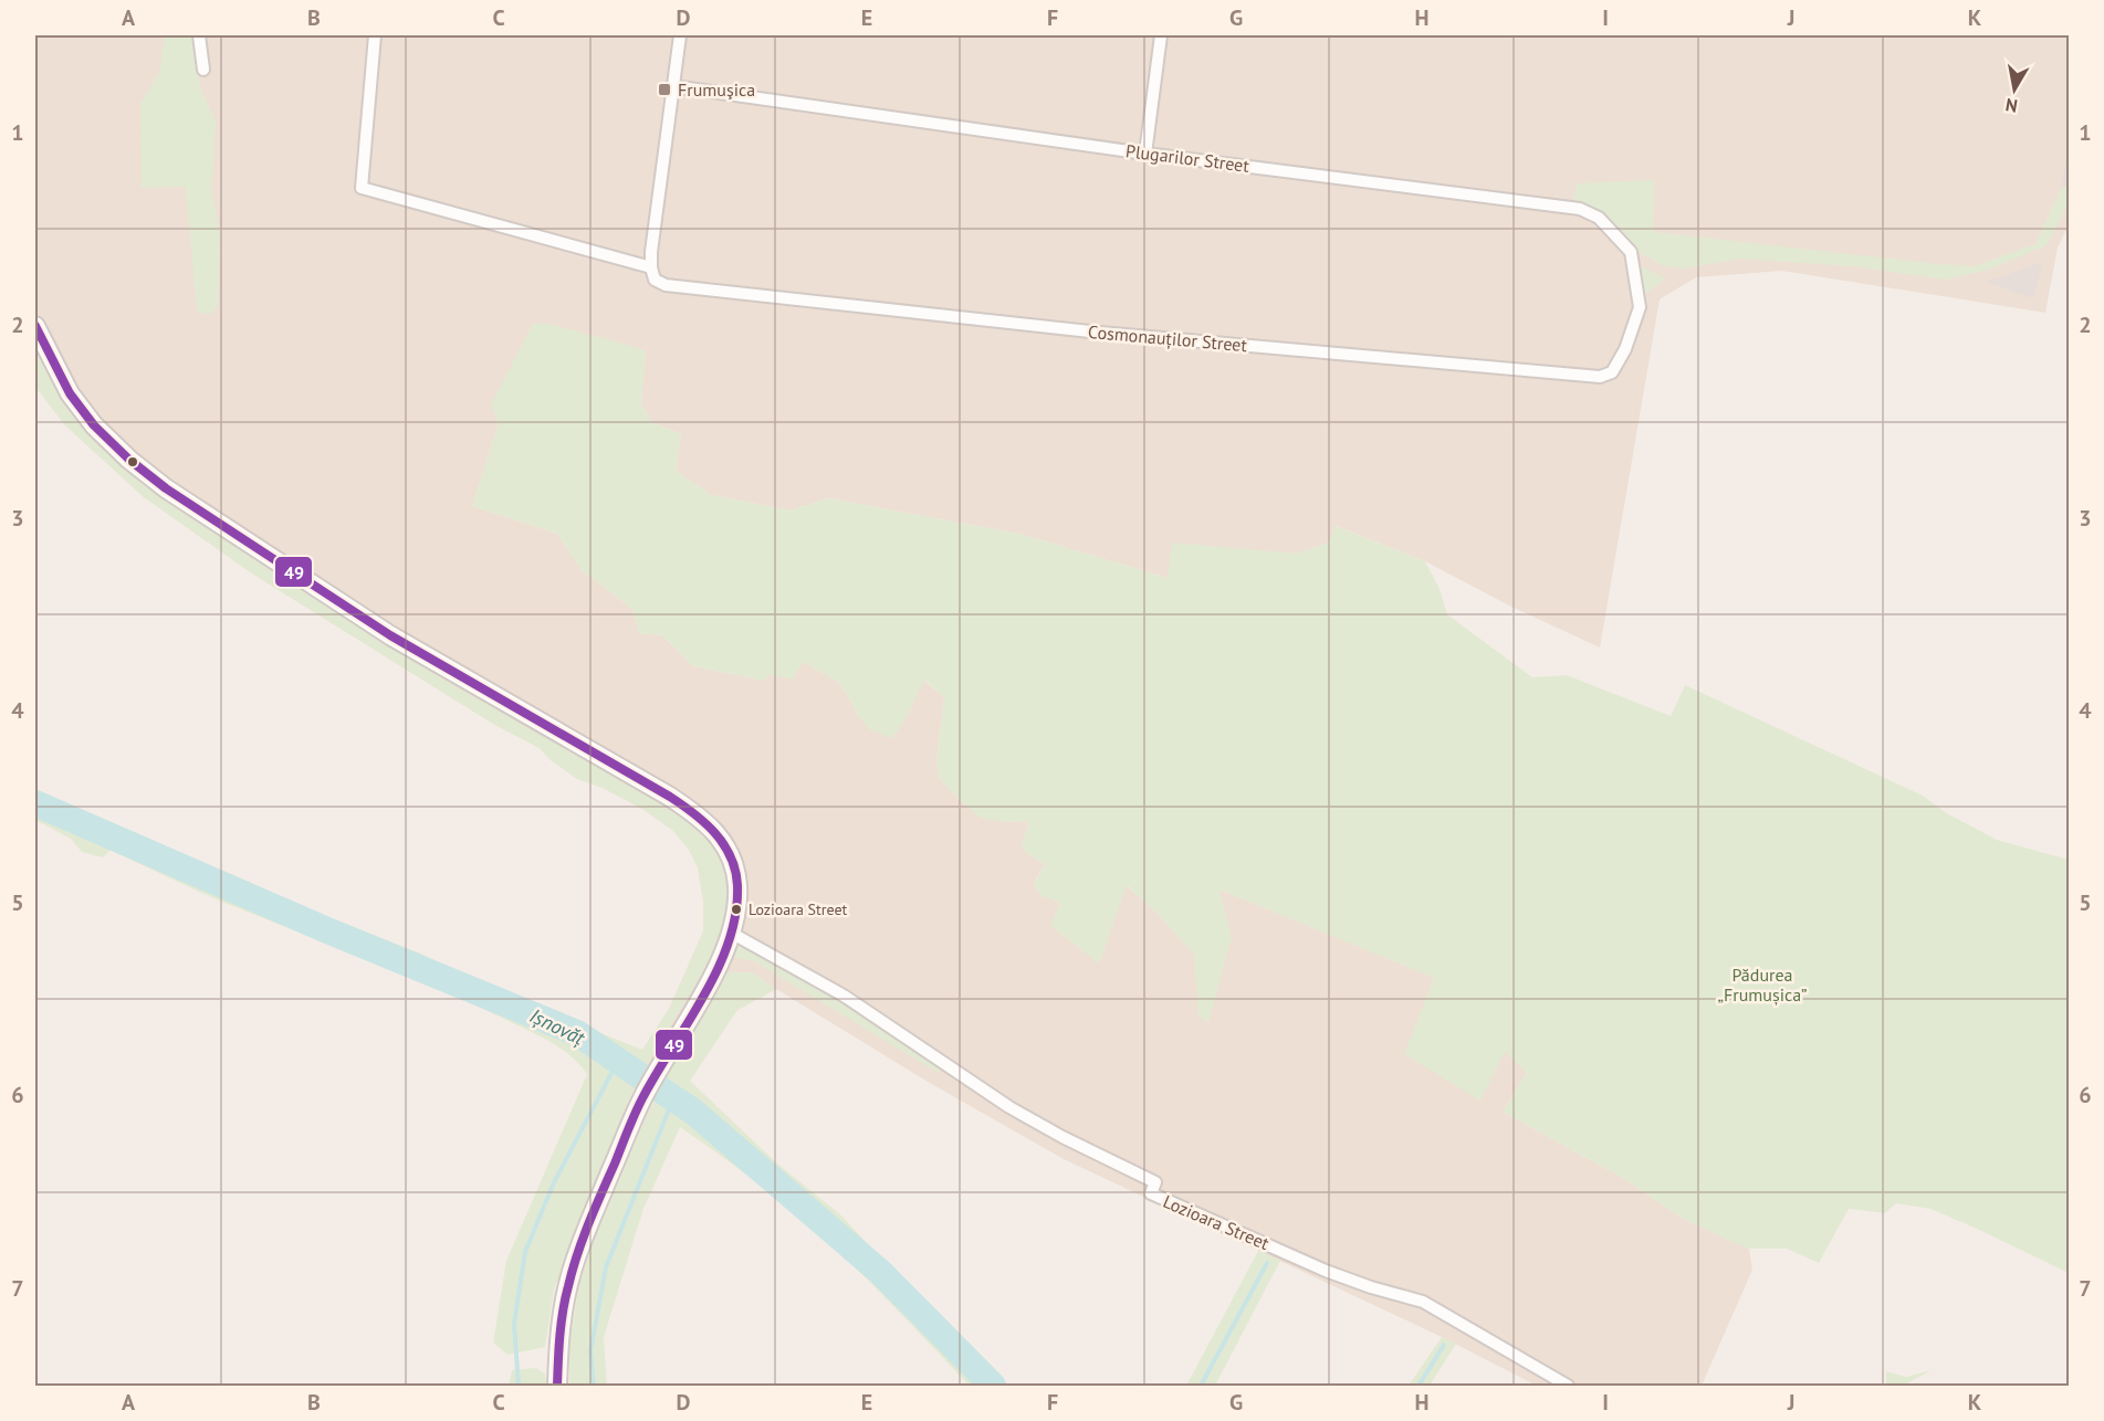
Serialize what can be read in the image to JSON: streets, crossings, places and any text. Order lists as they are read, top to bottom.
{
  "streets": {
    "street": ["Plugarilor Street", "Cosmonauților Street", "Lozioara Street"]
  },
  "crossings": [
    ["Plugarilor Street", "Cosmonauților Street"]
  ],
  "water": ["Ișnovăț"],
  "parks": ["Pădurea „Frumușica”"],
  "places": {
    "transit": ["Frumuşica"],
    "other": ["Lozioara Street"]
  },
  "lines": ["transit line 49"],
  "north": "bottom",
  "grid": {
    "columns": [
      "A",
      "B",
      "C",
      "D",
      "E",
      "F",
      "G",
      "H",
      "I",
      "J",
      "K"
    ],
    "rows": [
      "1",
      "2",
      "3",
      "4",
      "5",
      "6",
      "7"
    ]
  }
}
